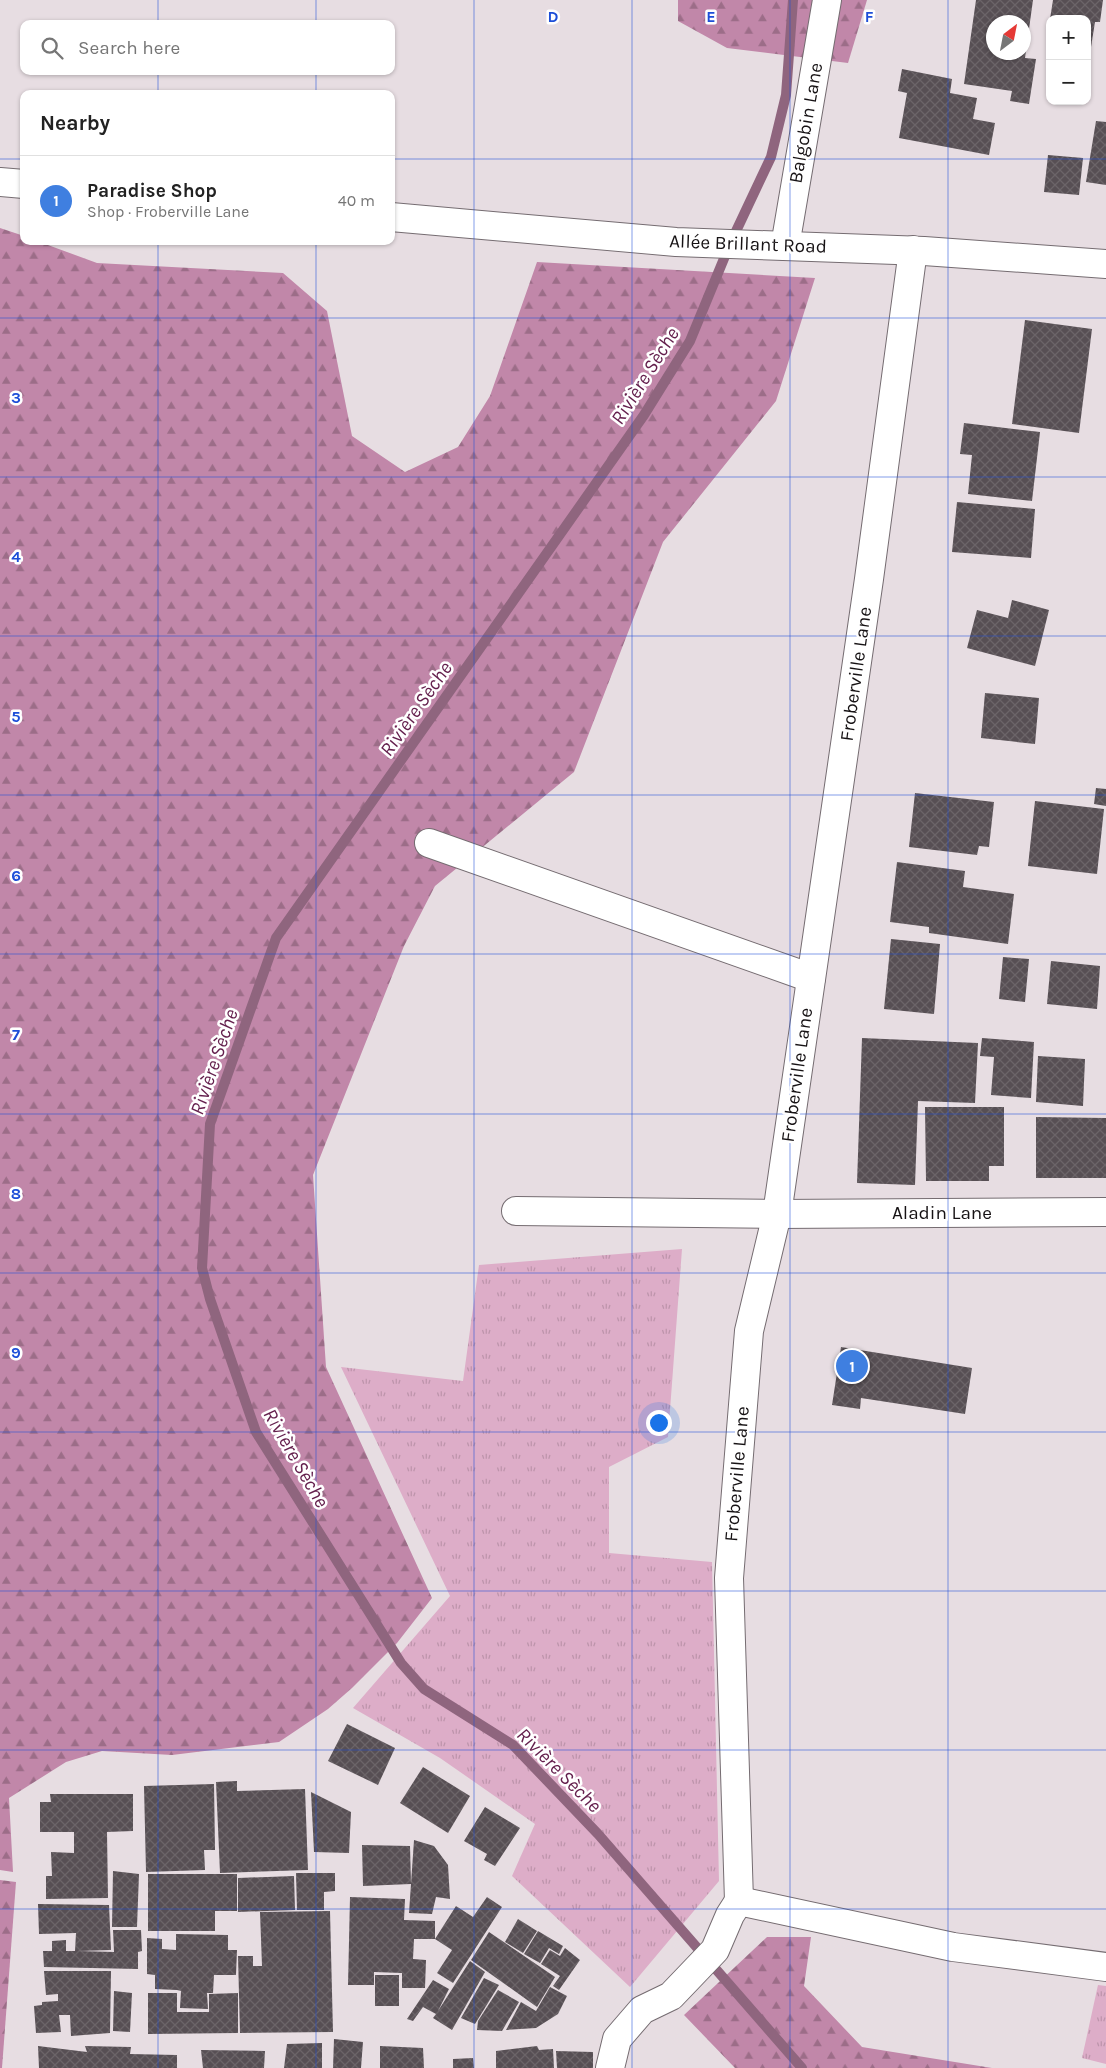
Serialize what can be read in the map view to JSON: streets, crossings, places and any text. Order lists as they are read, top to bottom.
{
  "streets": {
    "street": [
      "Balgobin Lane",
      "Allée Brillant Road",
      "Froberville Lane",
      "Aladin Lane"
    ]
  },
  "crossings": [
    ["Balgobin Lane", "Allée Brillant Road"],
    ["Allée Brillant Road", "Froberville Lane"],
    ["Froberville Lane", "Aladin Lane"]
  ],
  "water": ["Rivière Sèche"],
  "north": "top right",
  "page": {
    "map_buttons": ["+", "−"],
    "search": "Search here",
    "heading": "Nearby",
    "list": [
      {
        "mark": "1",
        "name": "Paradise Shop",
        "note": "Shop · Froberville Lane",
        "value": "40 m"
      }
    ],
    "pins": "1"
  },
  "grid": {
    "columns": ["D", "E", "F"],
    "rows": [
      "3",
      "4",
      "5",
      "6",
      "7",
      "8",
      "9"
    ]
  }
}
